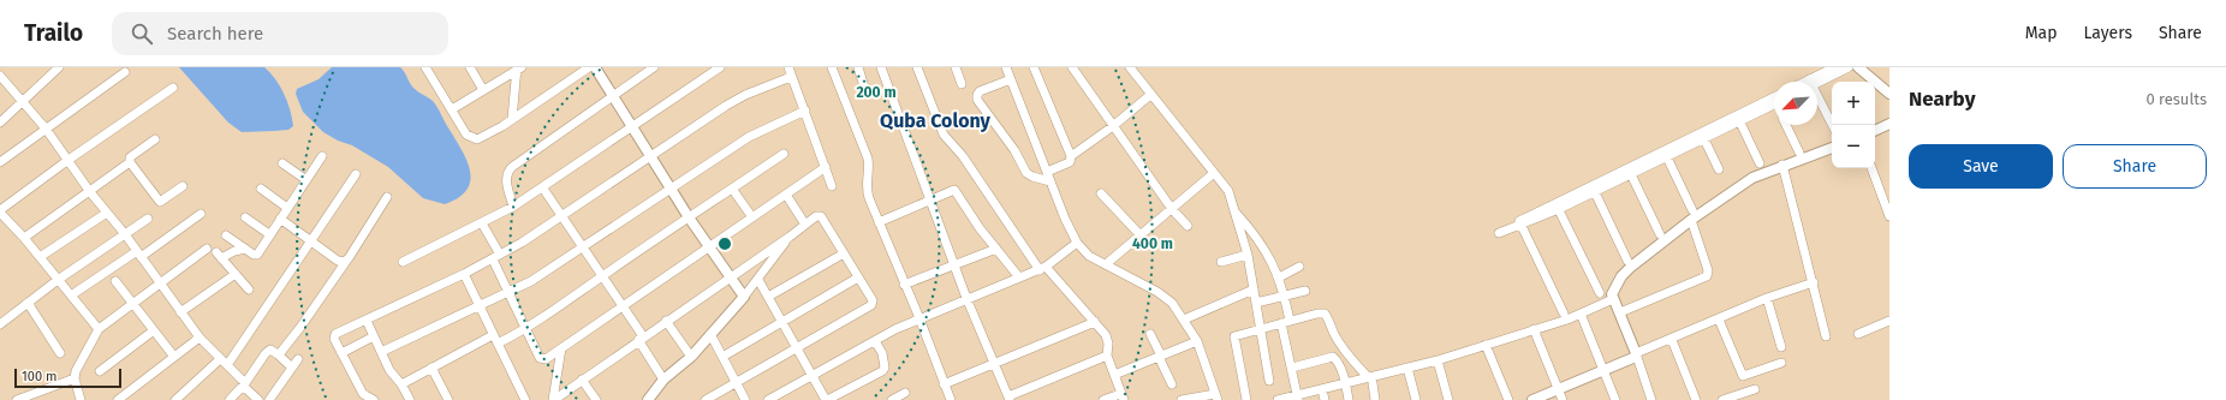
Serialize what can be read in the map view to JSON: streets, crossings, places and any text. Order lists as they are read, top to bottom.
{
  "districts": ["Quba Colony"],
  "scale_bar": "100 m",
  "north": "bottom left",
  "page": {
    "header": "Trailo",
    "search": "Search here",
    "nav": ["Map", "Layers", "Share"],
    "heading": ["Nearby", "0 results"],
    "map_buttons": ["+", "−"],
    "buttons": ["Save", "Share"],
    "scale": "100 m"
  },
  "rings": ["200 m", "400 m"]
}
